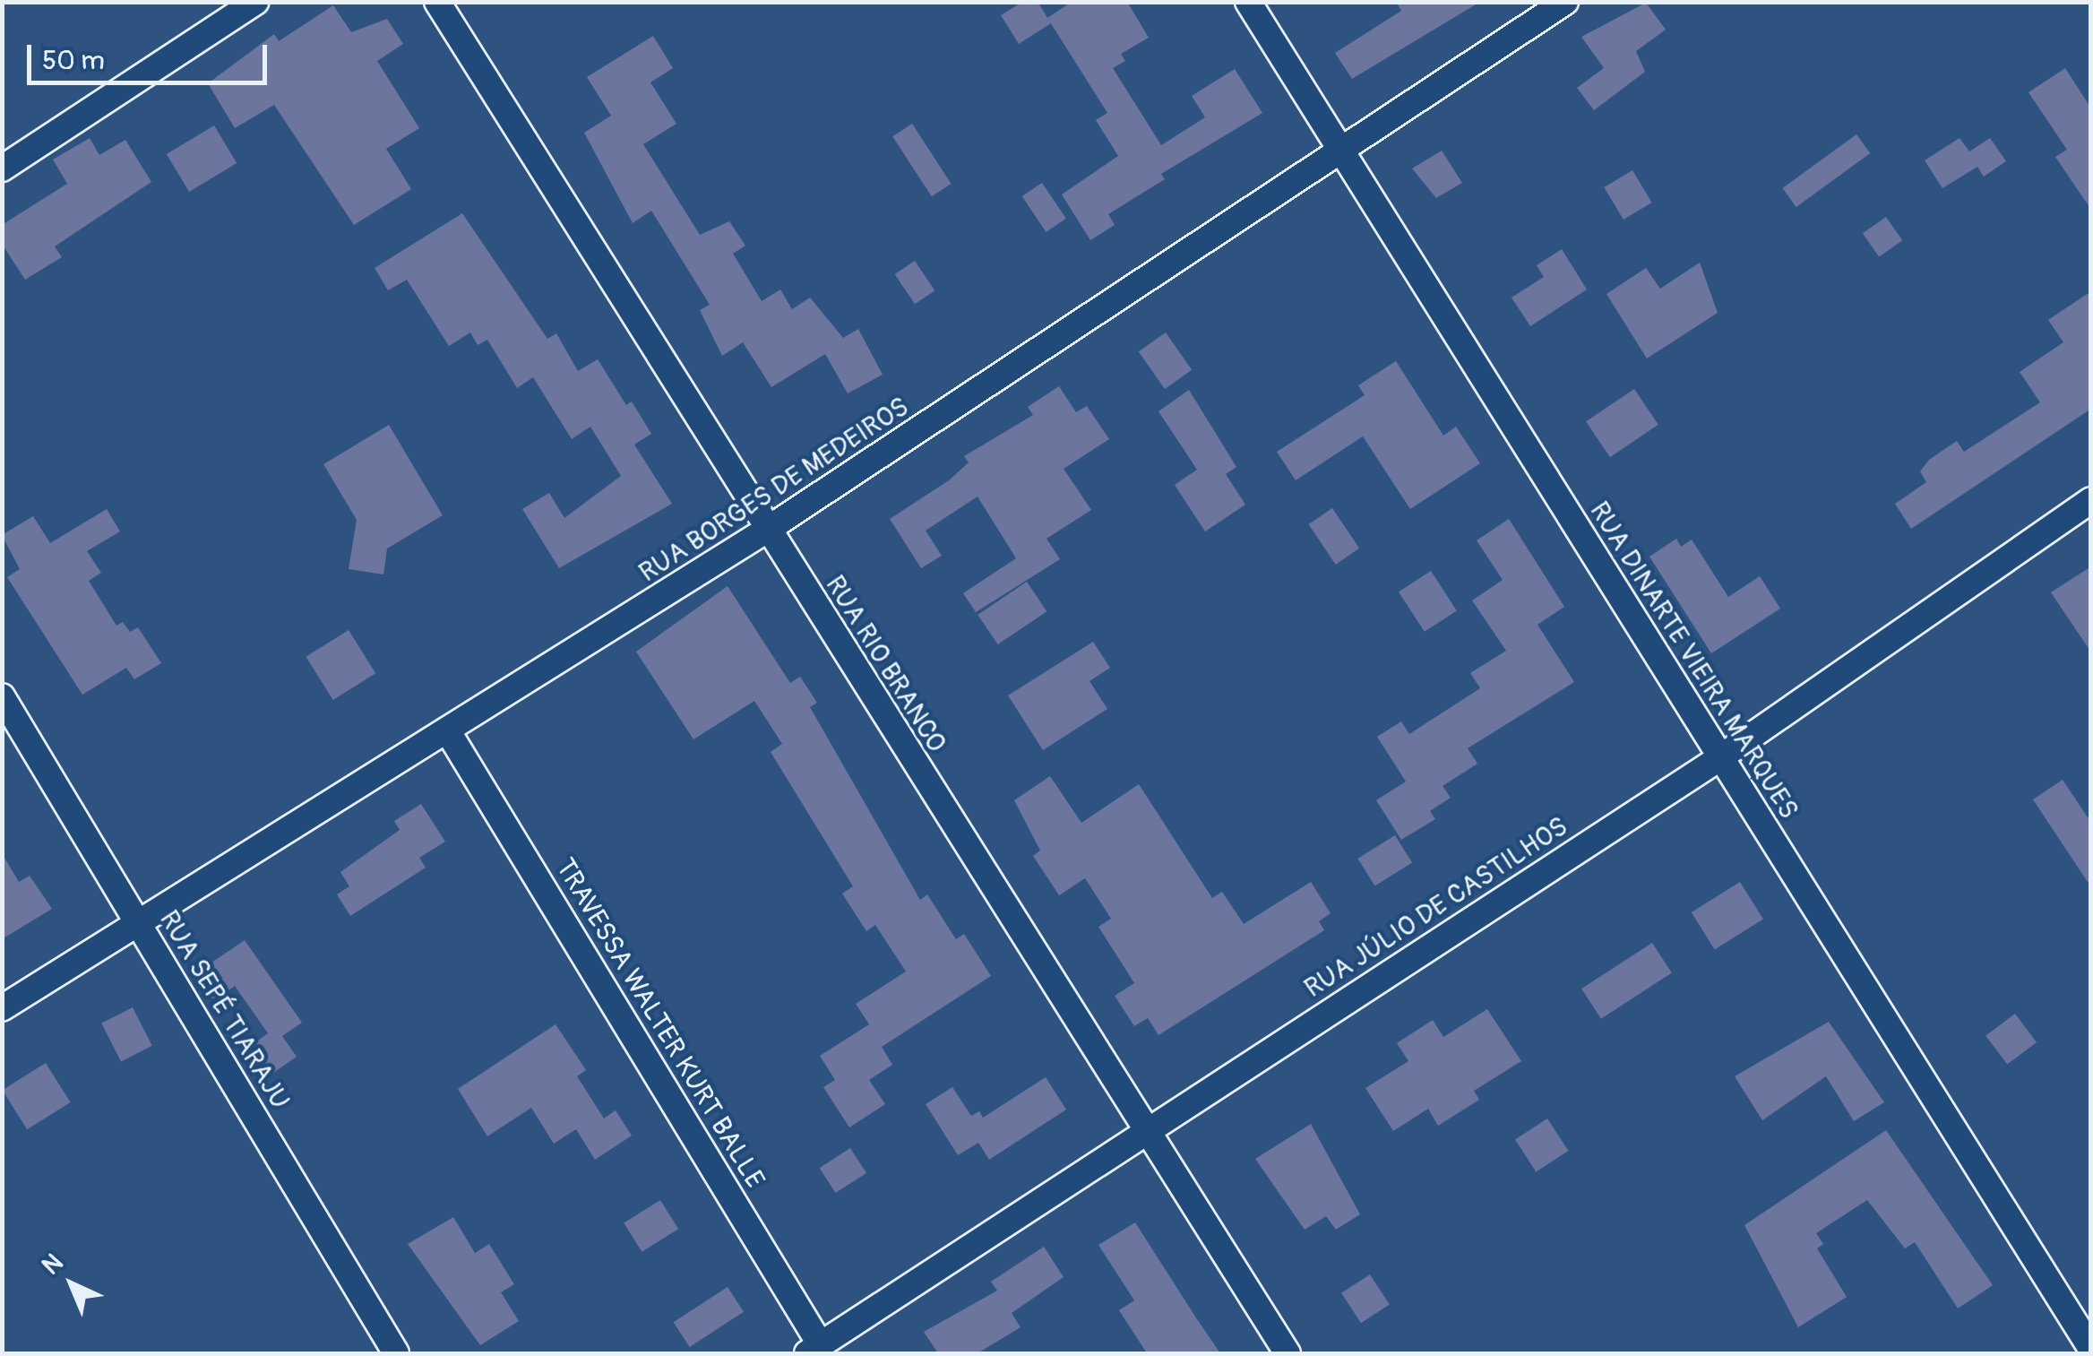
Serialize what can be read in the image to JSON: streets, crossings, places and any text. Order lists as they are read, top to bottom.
{
  "streets": {
    "street": [
      "RUA BORGES DE MEDEIROS",
      "RUA DINARTE VIEIRA MARQUES",
      "RUA RIO BRANCO",
      "RUA JÚLIO DE CASTILHOS",
      "RUA SEPÉ TIARAJU",
      "TRAVESSA WALTER KURT BALLE"
    ]
  },
  "crossings": [
    ["RUA BORGES DE MEDEIROS", "RUA DINARTE VIEIRA MARQUES"],
    ["RUA BORGES DE MEDEIROS", "RUA RIO BRANCO"],
    ["RUA BORGES DE MEDEIROS", "RUA SEPÉ TIARAJU"],
    ["RUA BORGES DE MEDEIROS", "TRAVESSA WALTER KURT BALLE"],
    ["RUA DINARTE VIEIRA MARQUES", "RUA JÚLIO DE CASTILHOS"],
    ["RUA RIO BRANCO", "RUA JÚLIO DE CASTILHOS"],
    ["RUA JÚLIO DE CASTILHOS", "TRAVESSA WALTER KURT BALLE"]
  ],
  "scale_bar": "50 m",
  "north": "top left"
}
